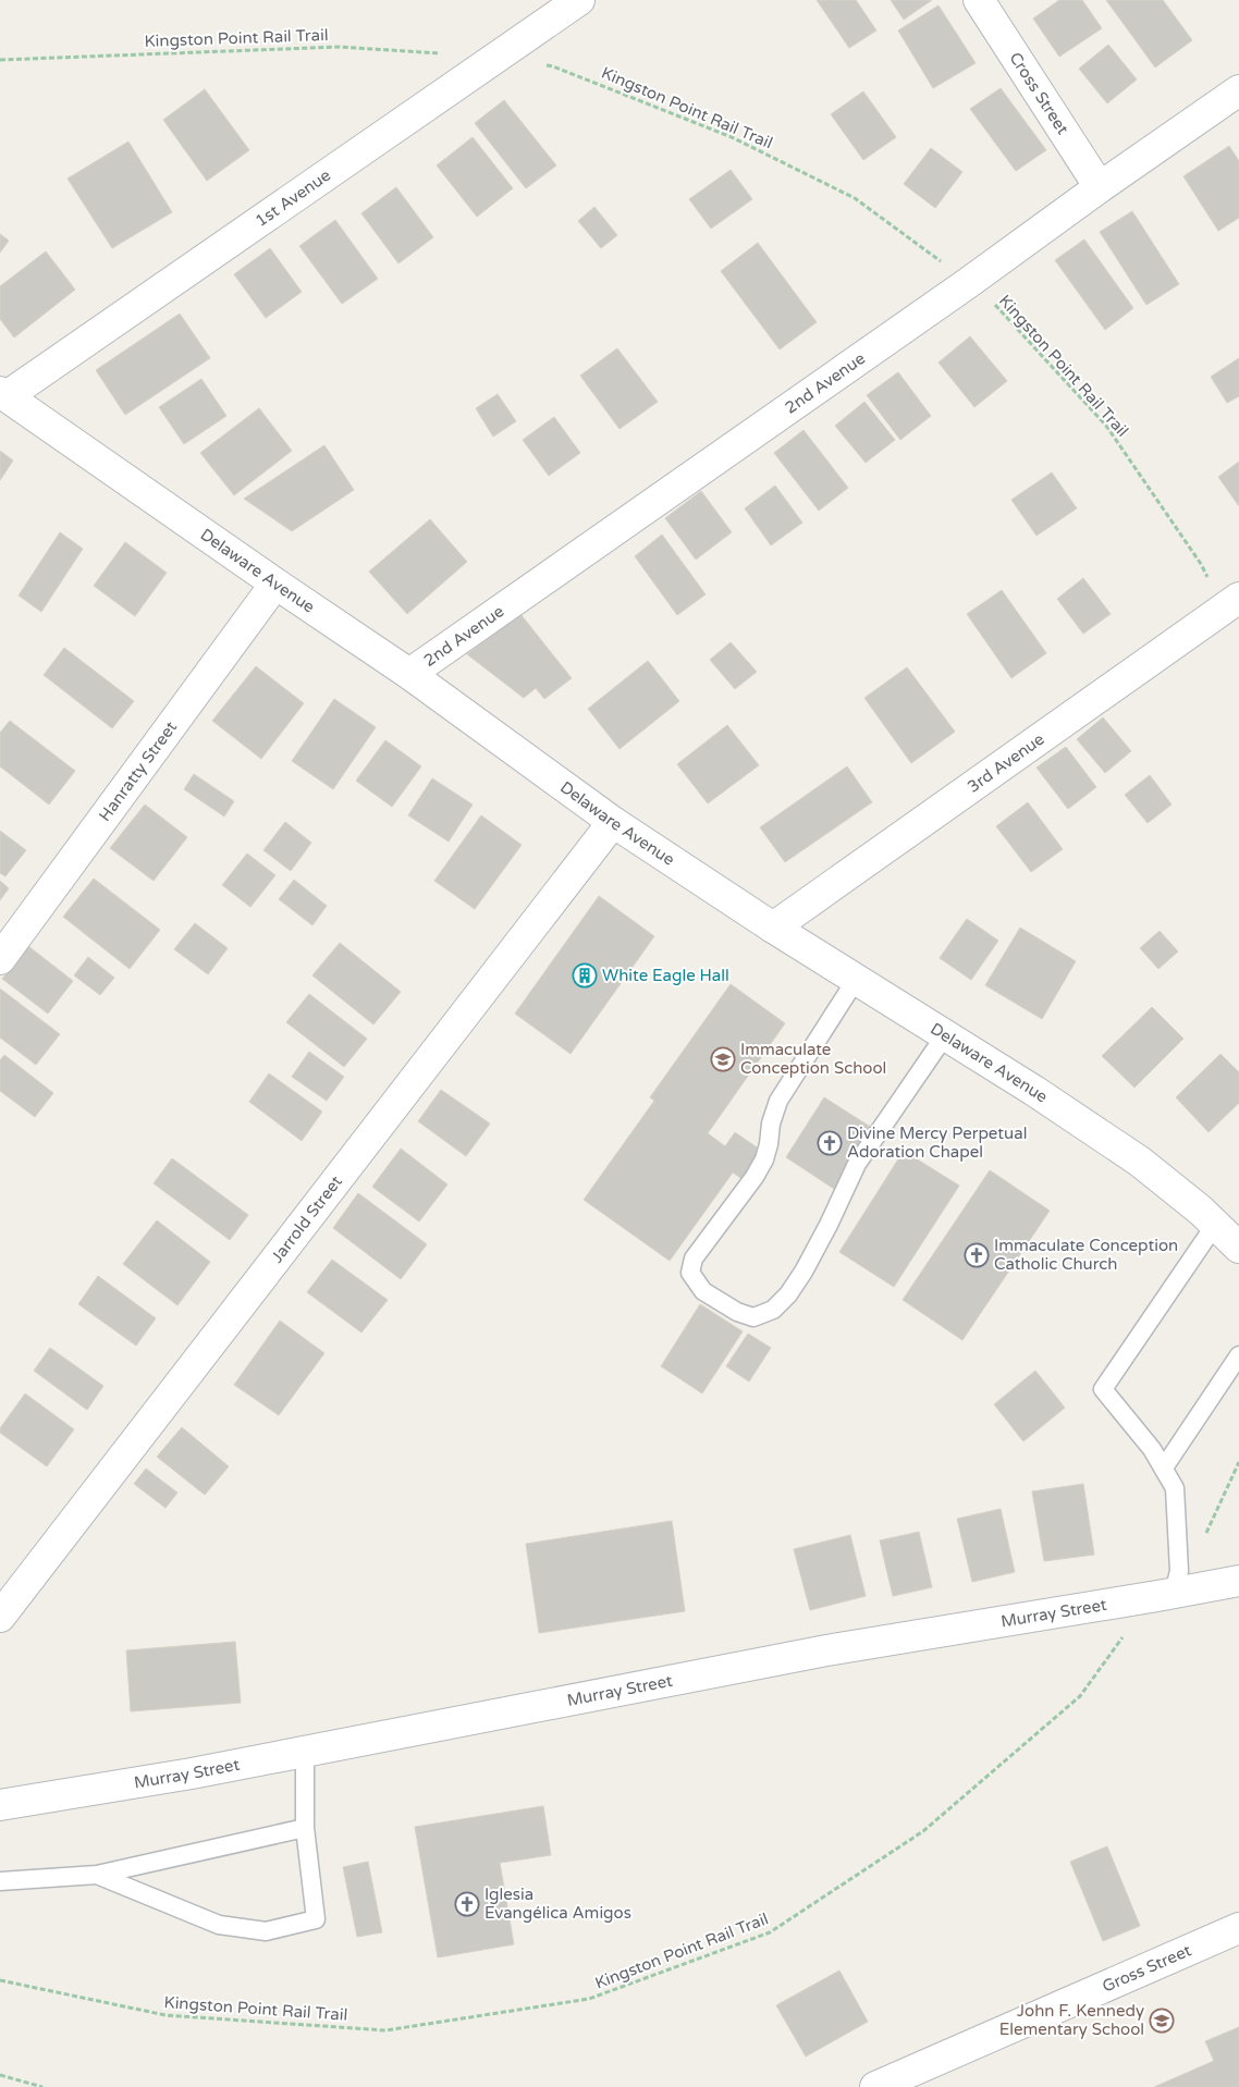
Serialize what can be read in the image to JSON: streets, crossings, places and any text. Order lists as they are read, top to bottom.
{
  "streets": {
    "street": [
      "Cross Street",
      "1st Avenue",
      "2nd Avenue",
      "Delaware Avenue",
      "3rd Avenue",
      "Hanratty Street",
      "Jarrold Street",
      "Murray Street",
      "Gross Street"
    ],
    "path": ["Kingston Point Rail Trail"]
  },
  "crossings": [
    ["Kingston Point Rail Trail", "1st Avenue"],
    ["Kingston Point Rail Trail", "2nd Avenue"],
    ["Kingston Point Rail Trail", "3rd Avenue"],
    ["Kingston Point Rail Trail", "Murray Street"],
    ["Cross Street", "2nd Avenue"],
    ["1st Avenue", "Delaware Avenue"],
    ["2nd Avenue", "Delaware Avenue"],
    ["Delaware Avenue", "3rd Avenue"],
    ["Delaware Avenue", "Hanratty Street"],
    ["Delaware Avenue", "Jarrold Street"]
  ],
  "places": {
    "building": ["White Eagle Hall"],
    "school or university": ["Immaculate Conception School", "John F. Kennedy Elementary School"],
    "church": ["Divine Mercy Perpetual Adoration Chapel", "Immaculate Conception Catholic Church", "Iglesia Evangélica Amigos"]
  }
}
